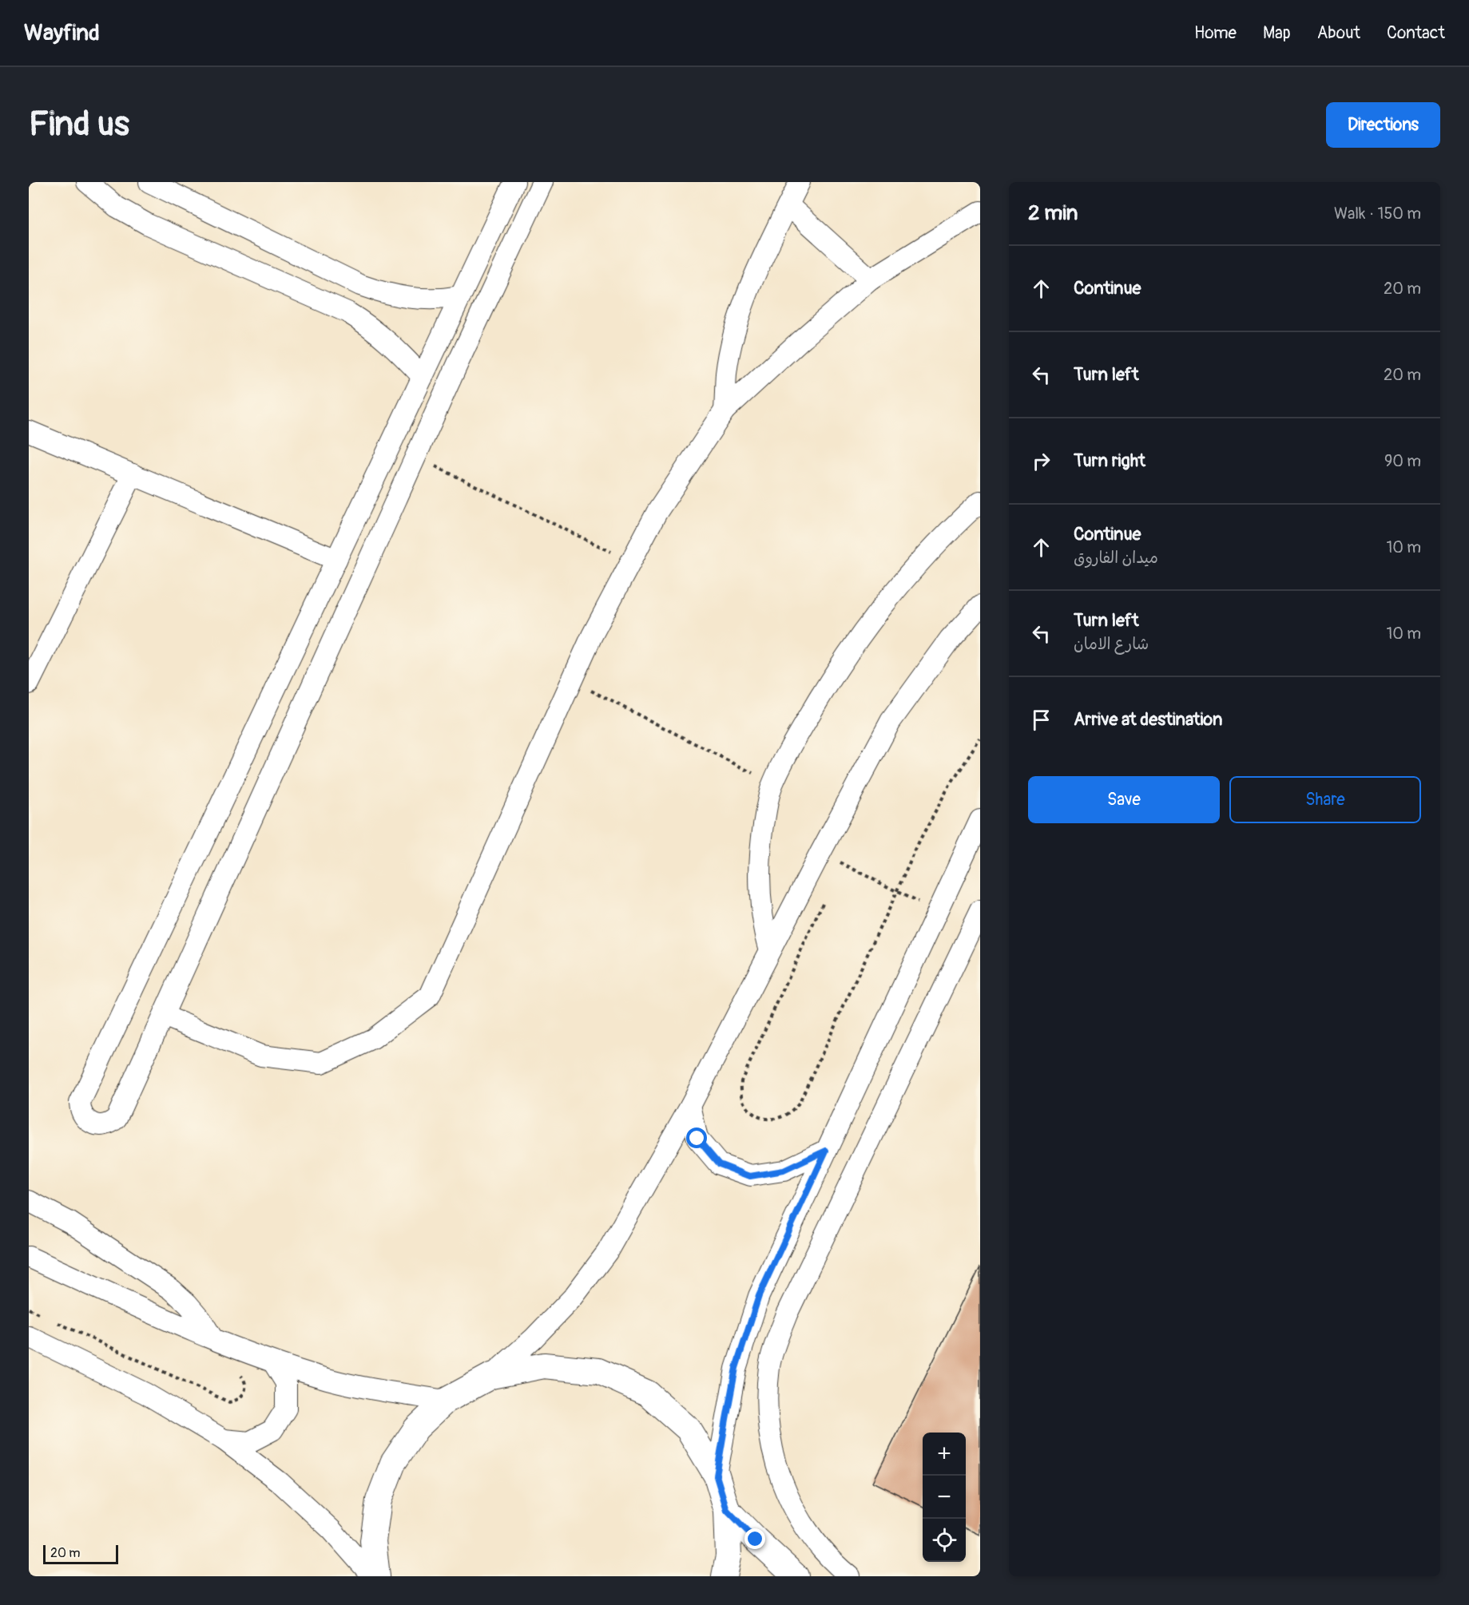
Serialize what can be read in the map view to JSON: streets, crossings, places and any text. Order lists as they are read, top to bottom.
{
  "scale_bar": "20 m",
  "page": {
    "header": "Wayfind",
    "nav": [
      "Home",
      "Map",
      "About",
      "Contact"
    ],
    "buttons": [
      "Directions",
      ["Save", "Share"]
    ],
    "title": "Find us",
    "heading": ["2 min", "Walk · 150 m"],
    "list": [
      ["Continue", "20 m"],
      ["Turn left", "20 m"],
      ["Turn right", "90 m"],
      ["Continue", "ميدان الفاروق", "10 m"],
      ["Turn left", "شارع الامان", "10 m"],
      "Arrive at destination"
    ],
    "map_buttons": ["+", "−"],
    "scale": "20 m"
  }
}
